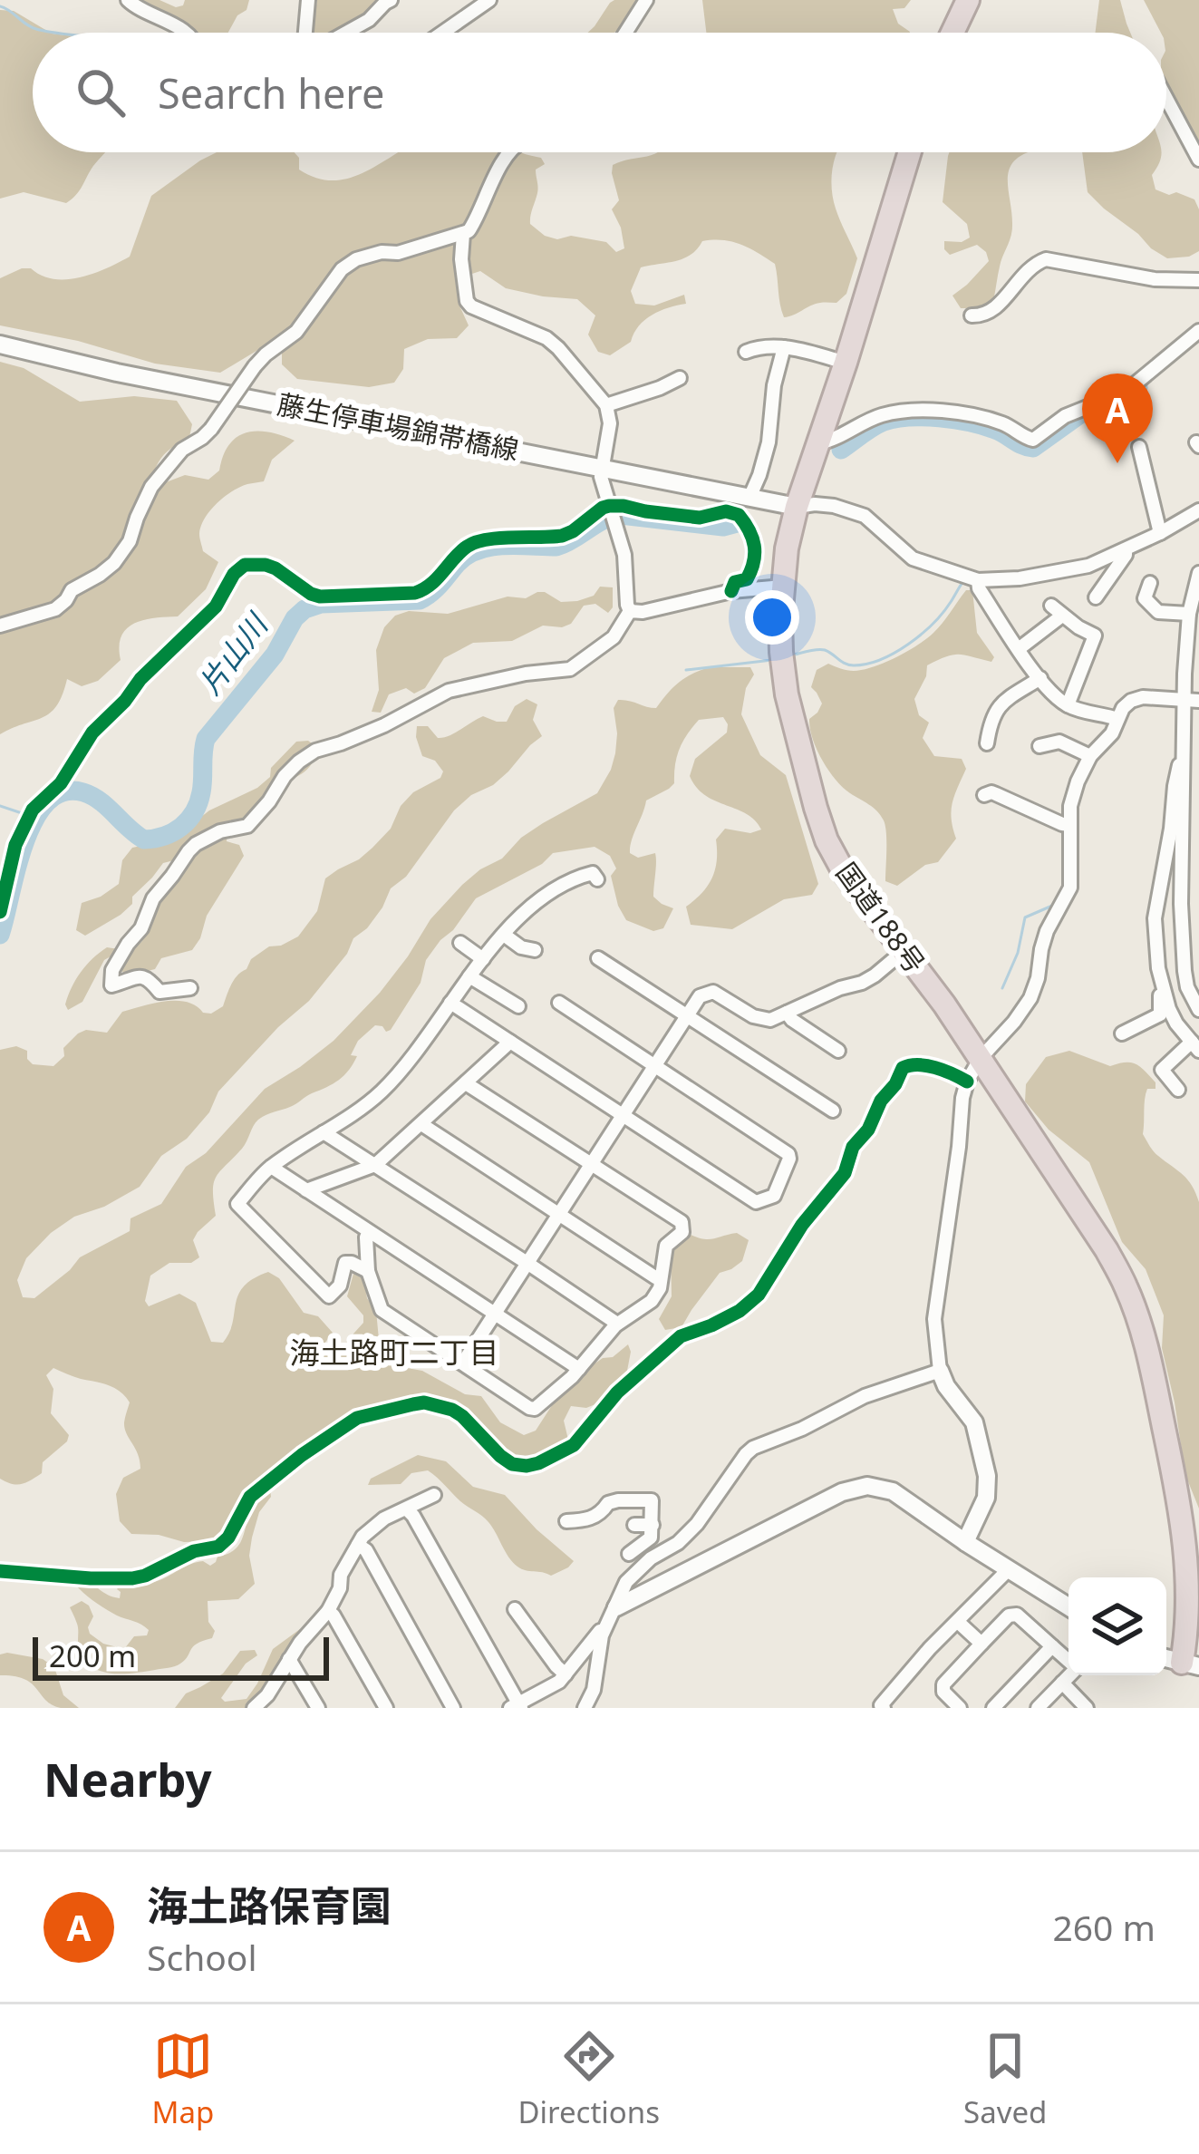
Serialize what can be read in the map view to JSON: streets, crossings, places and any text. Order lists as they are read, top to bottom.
{
  "streets": {
    "highway": ["国道188号"],
    "main road": ["藤生停車場錦帯橋線"]
  },
  "crossings": [
    ["藤生停車場錦帯橋線", "国道188号"]
  ],
  "districts": ["海土路町二丁目"],
  "water": ["片山川"],
  "scale_bar": "200 m",
  "page": {
    "search": "Search here",
    "pins": "A",
    "scale": "200 m",
    "heading": "Nearby",
    "list": [
      {
        "mark": "A",
        "name": "海土路保育園",
        "note": "School",
        "value": "260 m"
      }
    ],
    "nav": ["Map", "Directions", "Saved"]
  }
}
